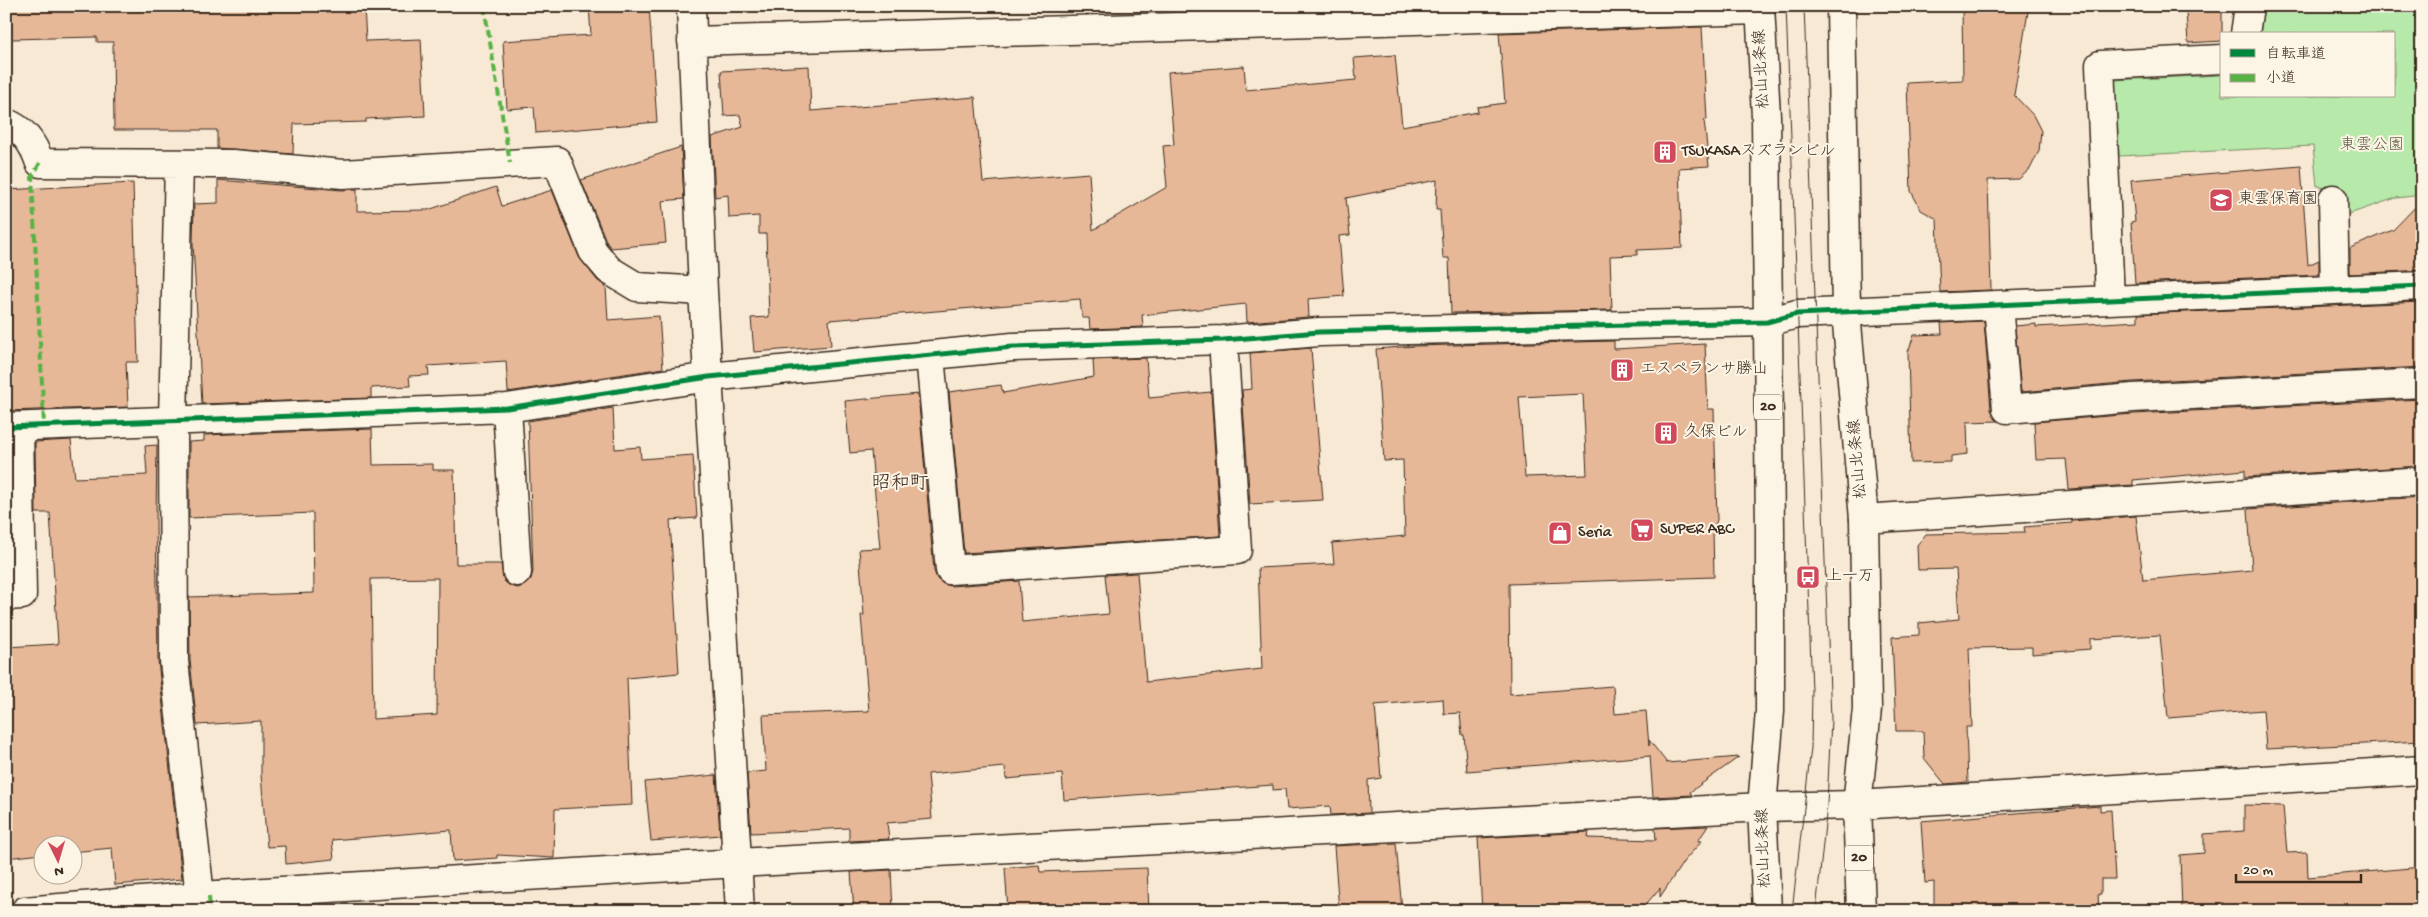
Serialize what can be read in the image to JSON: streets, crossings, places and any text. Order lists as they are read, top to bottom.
{
  "streets": {
    "street": ["松山北条線", "20"]
  },
  "districts": ["昭和町"],
  "parks": ["東雲公園"],
  "places": {
    "building": ["TSUKASAスズランビル", "エスペランサ勝山", "久保ビル"],
    "school or university": ["東雲保育園"],
    "supermarket": ["SUPER ABC"],
    "shop": ["Seria"],
    "bus stop": ["上一万"]
  },
  "legend": ["自転車道", "小道"],
  "scale_bar": "20 m",
  "north": "bottom"
}
